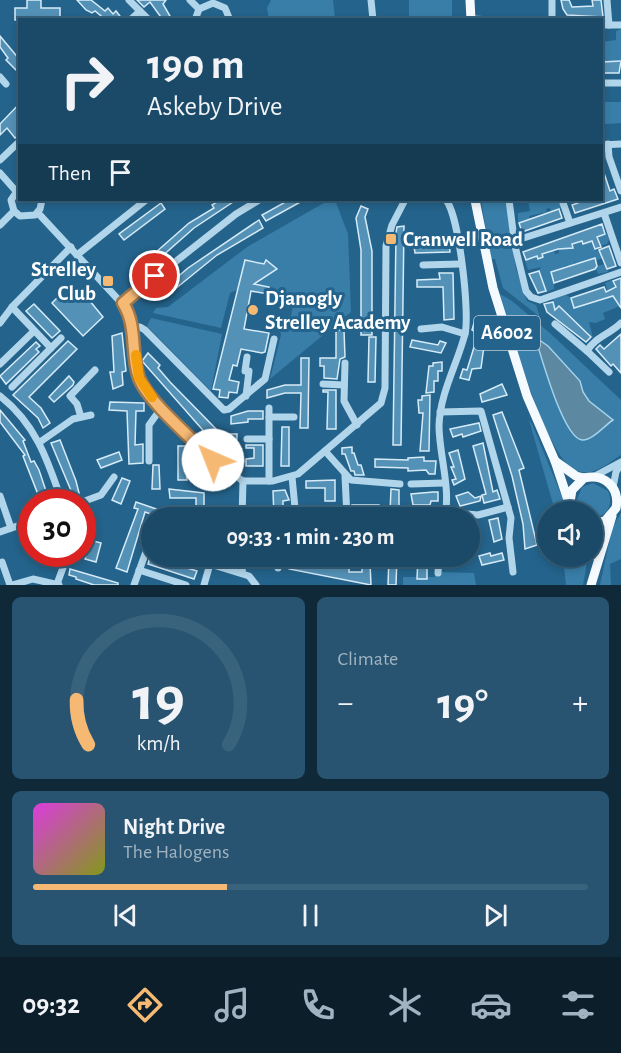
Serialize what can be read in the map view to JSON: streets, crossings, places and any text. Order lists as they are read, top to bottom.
{
  "streets": {
    "main road": ["A6002"]
  },
  "places": {
    "transit": ["Cranwell Road", "Strelley Club"],
    "other": ["Djanogly Strelley Academy"]
  },
  "page": {
    "turn": ["190 m", "Askeby Drive"],
    "then": "Then",
    "limit": "30",
    "trip": "09:33 · 1 min · 230 m",
    "tile": "Climate",
    "heat": ["−", "19°", "+"],
    "song": ["Night Drive", "The Halogens"],
    "tabs": "09:32",
    "gauge": ["19", "km/h"]
  }
}
